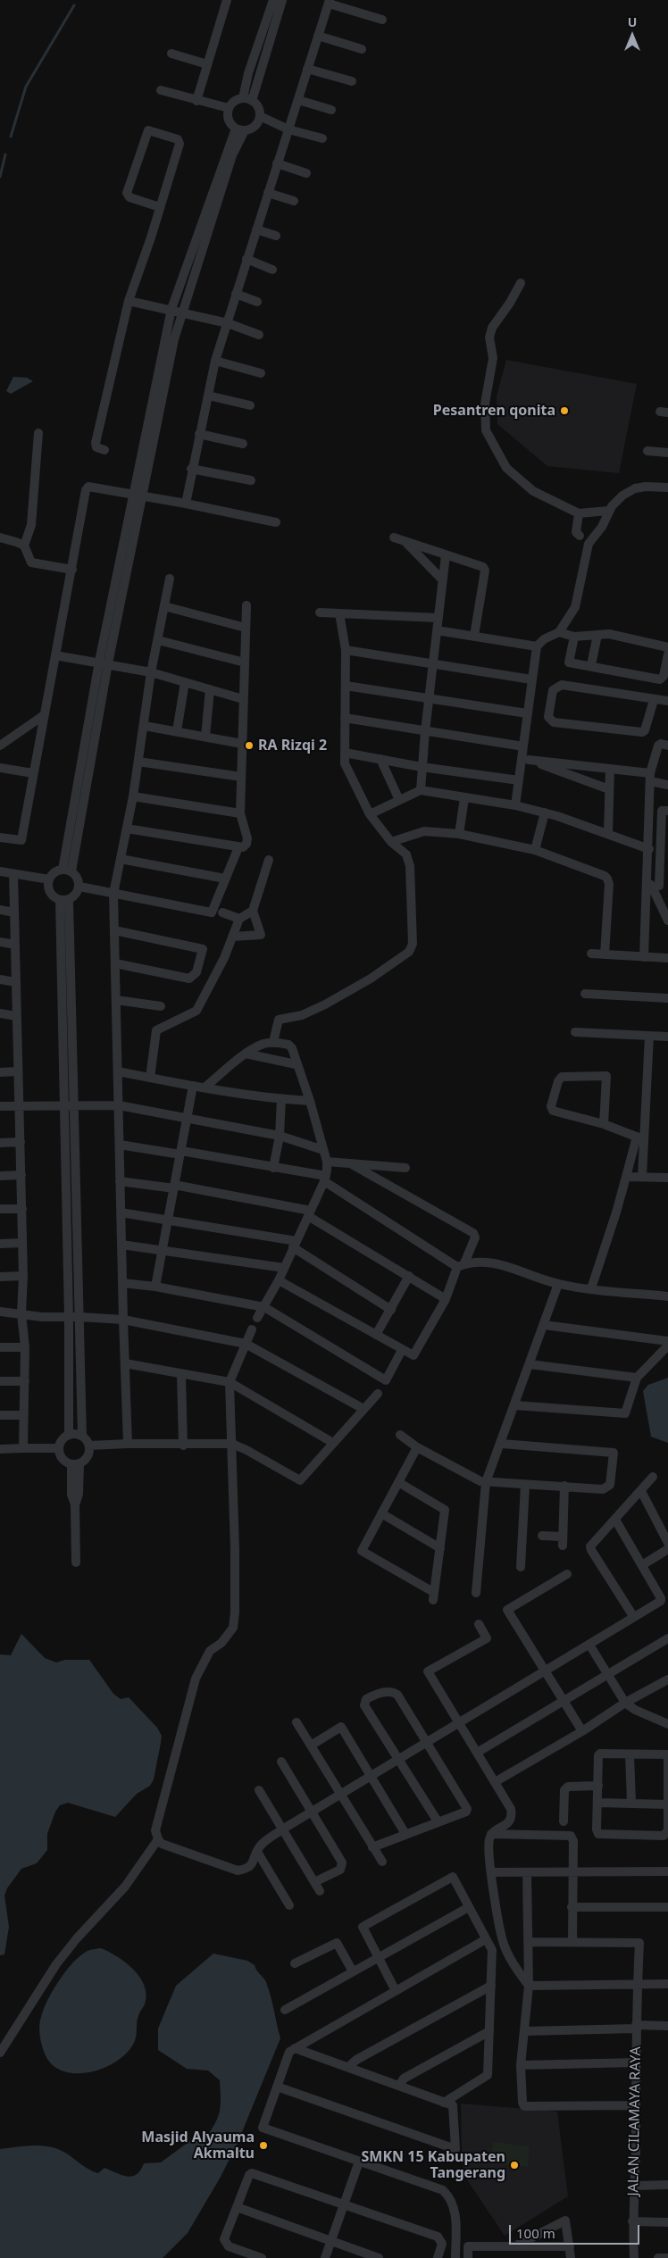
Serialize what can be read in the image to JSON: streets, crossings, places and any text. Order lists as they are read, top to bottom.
{
  "streets": {
    "street": ["JALAN CILAMAYA RAYA"]
  },
  "places": [
    "Pesantren qonita",
    "RA Rizqi 2",
    "Masjid Alyauma Akmaltu",
    "SMKN 15 Kabupaten Tangerang"
  ],
  "scale_bar": "100 m",
  "north": "top"
}
